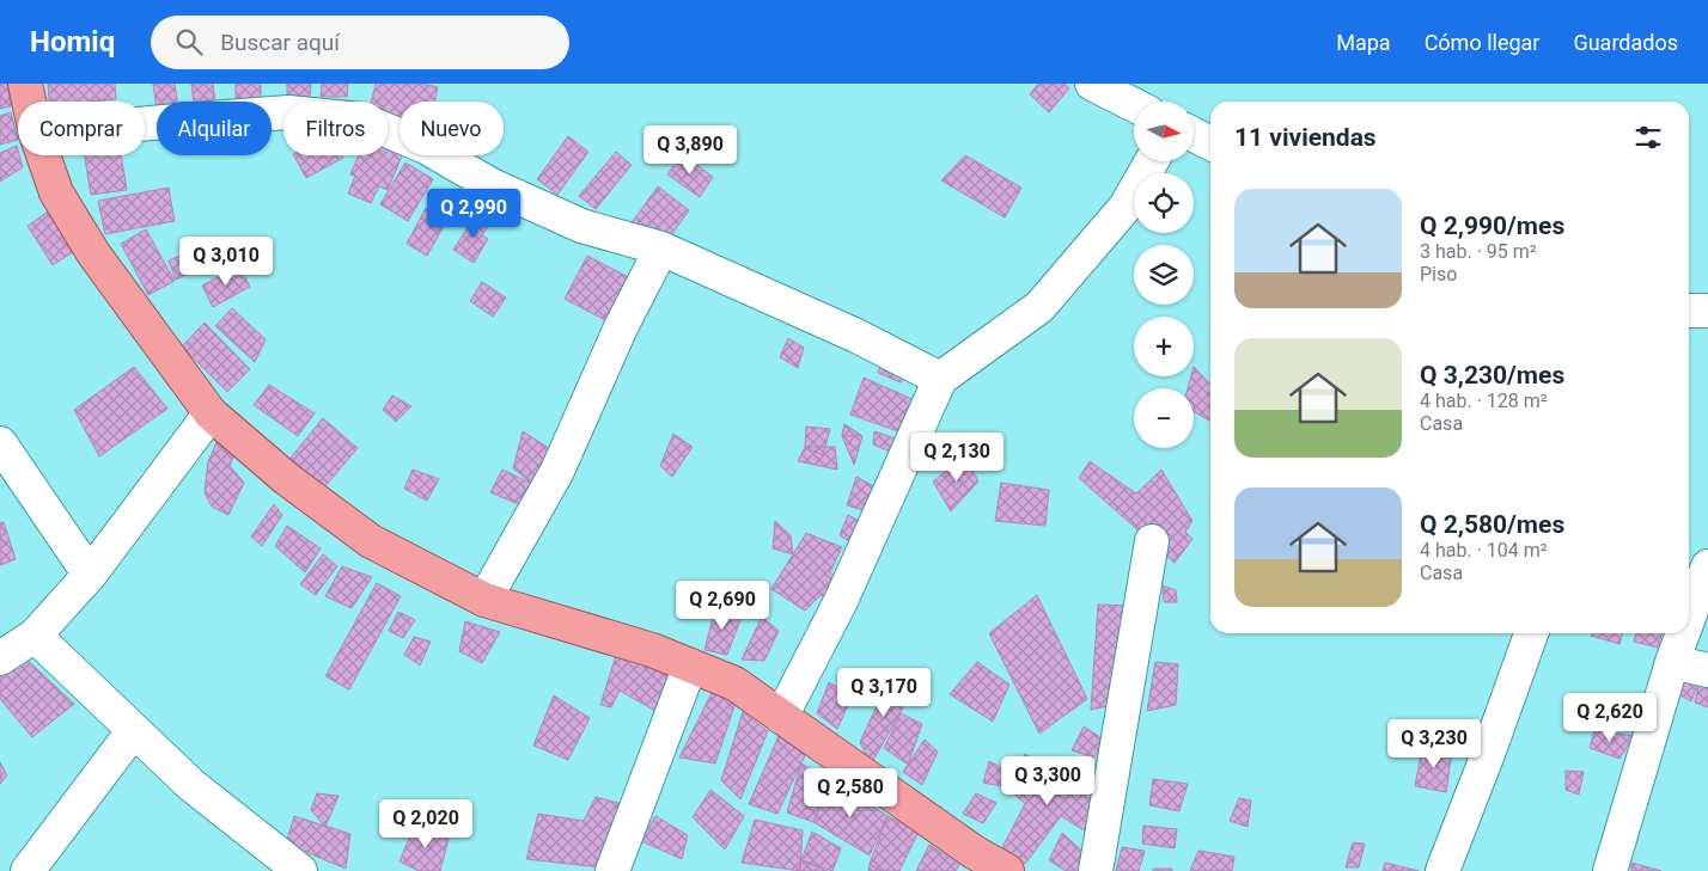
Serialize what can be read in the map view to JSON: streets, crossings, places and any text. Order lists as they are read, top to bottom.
{
  "north": "right",
  "page": {
    "header": "Homiq",
    "search": "Buscar aquí",
    "nav": ["Mapa", "Cómo llegar", "Guardados"],
    "map_buttons": ["+", "−"],
    "chip": [
      "Comprar",
      "Alquilar",
      "Filtros",
      "Nuevo"
    ],
    "heading": "11 viviendas",
    "price": [
      "Q 3,890",
      "Q 2,990",
      "Q 3,010",
      "Q 2,130",
      "Q 2,690",
      "Q 3,170",
      "Q 2,620",
      "Q 3,230",
      "Q 3,300",
      "Q 2,580",
      "Q 2,020"
    ],
    "list": [
      {
        "name": "Q 2,990/mes",
        "note": "3 hab. · 95 m² · Piso"
      },
      {
        "name": "Q 3,230/mes",
        "note": "4 hab. · 128 m² · Casa"
      },
      {
        "name": "Q 2,580/mes",
        "note": "4 hab. · 104 m² · Casa"
      }
    ]
  }
}
